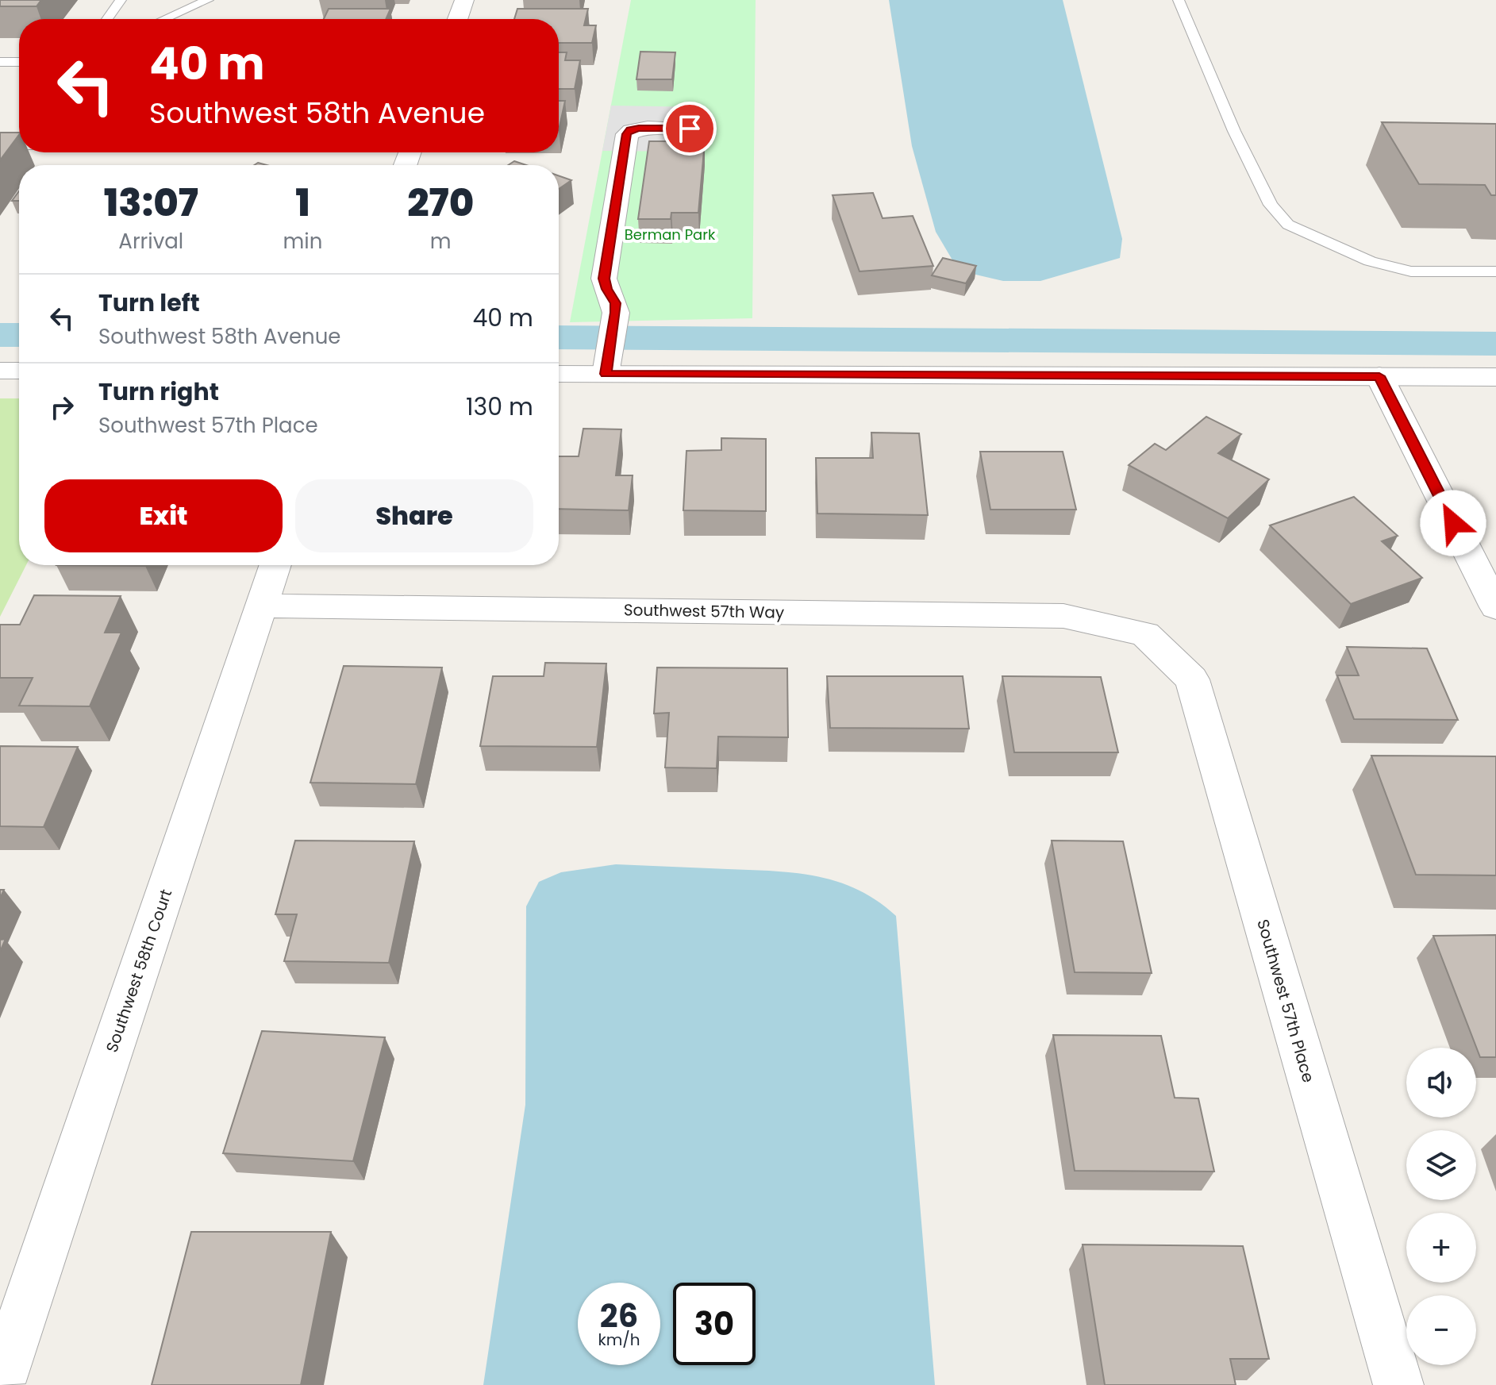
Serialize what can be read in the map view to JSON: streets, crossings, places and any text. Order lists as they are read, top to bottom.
{
  "streets": {
    "street": ["Southwest 57th Way", "Southwest 58th Court", "Southwest 57th Place"]
  },
  "crossings": [
    ["Southwest 57th Way", "Southwest 58th Court"],
    ["Southwest 57th Way", "Southwest 57th Place"]
  ],
  "parks": ["Berman Park"],
  "page": {
    "turn": ["40 m", "Southwest 58th Avenue"],
    "eta": [
      "13:07",
      "Arrival",
      "1",
      "min",
      "270",
      "m"
    ],
    "list": [
      {
        "name": "Turn left",
        "note": "Southwest 58th Avenue",
        "value": "40 m"
      },
      {
        "name": "Turn right",
        "note": "Southwest 57th Place",
        "value": "130 m"
      }
    ],
    "buttons": ["Exit", "Share"],
    "map_buttons": ["+", "−"],
    "speed": "26 km/h",
    "limit": "30"
  }
}
